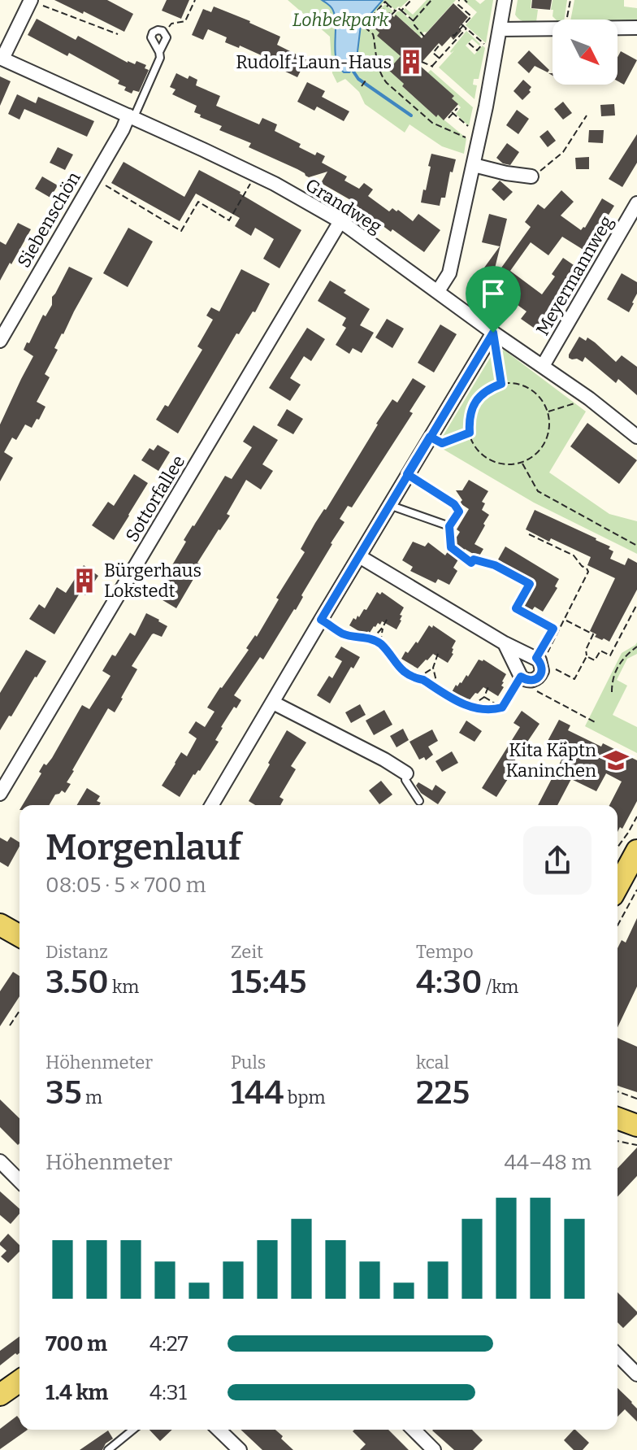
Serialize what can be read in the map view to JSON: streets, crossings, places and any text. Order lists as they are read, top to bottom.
{
  "streets": {
    "street": [
      "Grandweg",
      "Siebenschön",
      "Meyermannweg",
      "Sottorfallee"
    ]
  },
  "crossings": [
    ["Grandweg", "Siebenschön"],
    ["Grandweg", "Meyermannweg"],
    ["Grandweg", "Sottorfallee"]
  ],
  "parks": ["Lohbekpark"],
  "places": {
    "building": ["Rudolf-Laun-Haus", "Bürgerhaus Lokstedt"],
    "school or university": ["Kita Käptn Kaninchen"]
  },
  "north": "bottom right",
  "page": {
    "heading": ["Morgenlauf", "08:05 · 5 × 700 m"],
    "stats": [
      ["Distanz", "3.50 km"],
      ["Zeit", "15:45"],
      ["Tempo", "4:30 /km"],
      ["Höhenmeter", "35 m"],
      ["Puls", "144 bpm"],
      ["kcal", "225"]
    ],
    "chart": ["Höhenmeter", "44–48 m"],
    "list": [
      {
        "name": "700 m",
        "note": "4:27"
      },
      {
        "name": "1.4 km",
        "note": "4:31"
      }
    ]
  }
}
